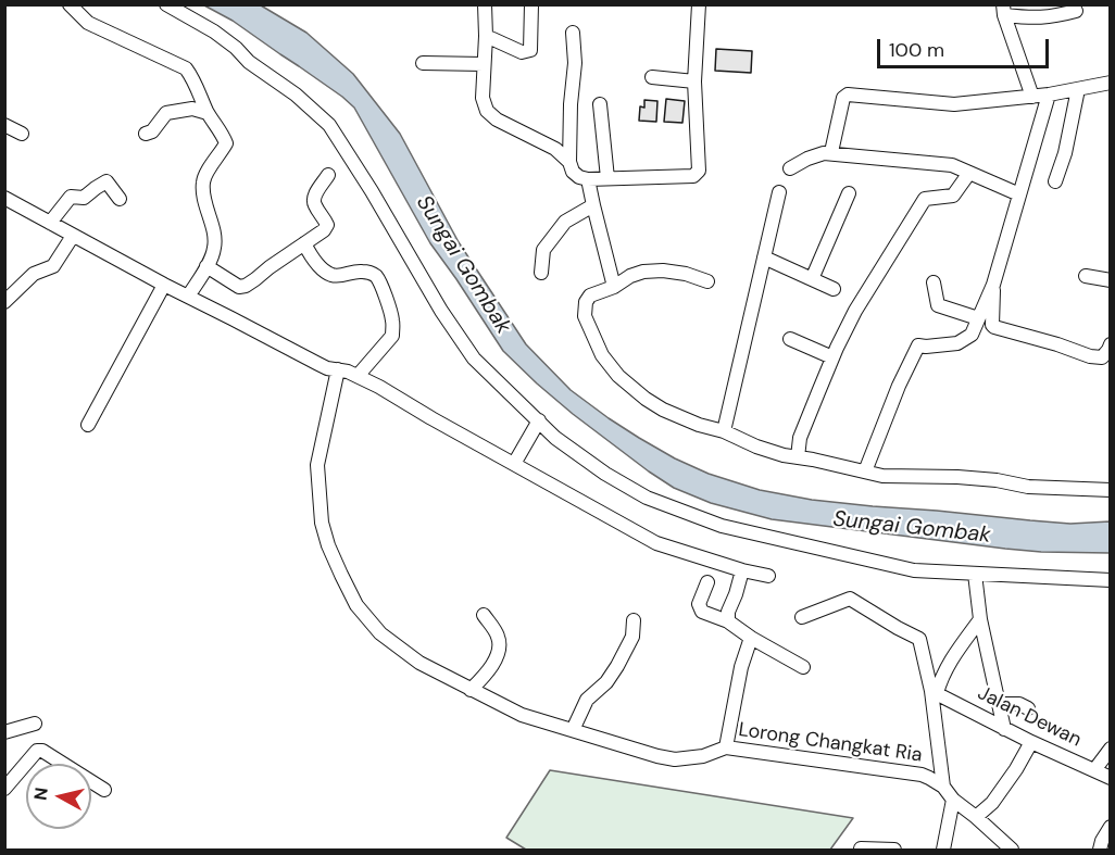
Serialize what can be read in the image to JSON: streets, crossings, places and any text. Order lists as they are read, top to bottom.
{
  "streets": {
    "street": ["Jalan Dewan", "Lorong Changkat Ria"]
  },
  "water": ["Sungai Gombak"],
  "scale_bar": "100 m",
  "north": "left"
}
